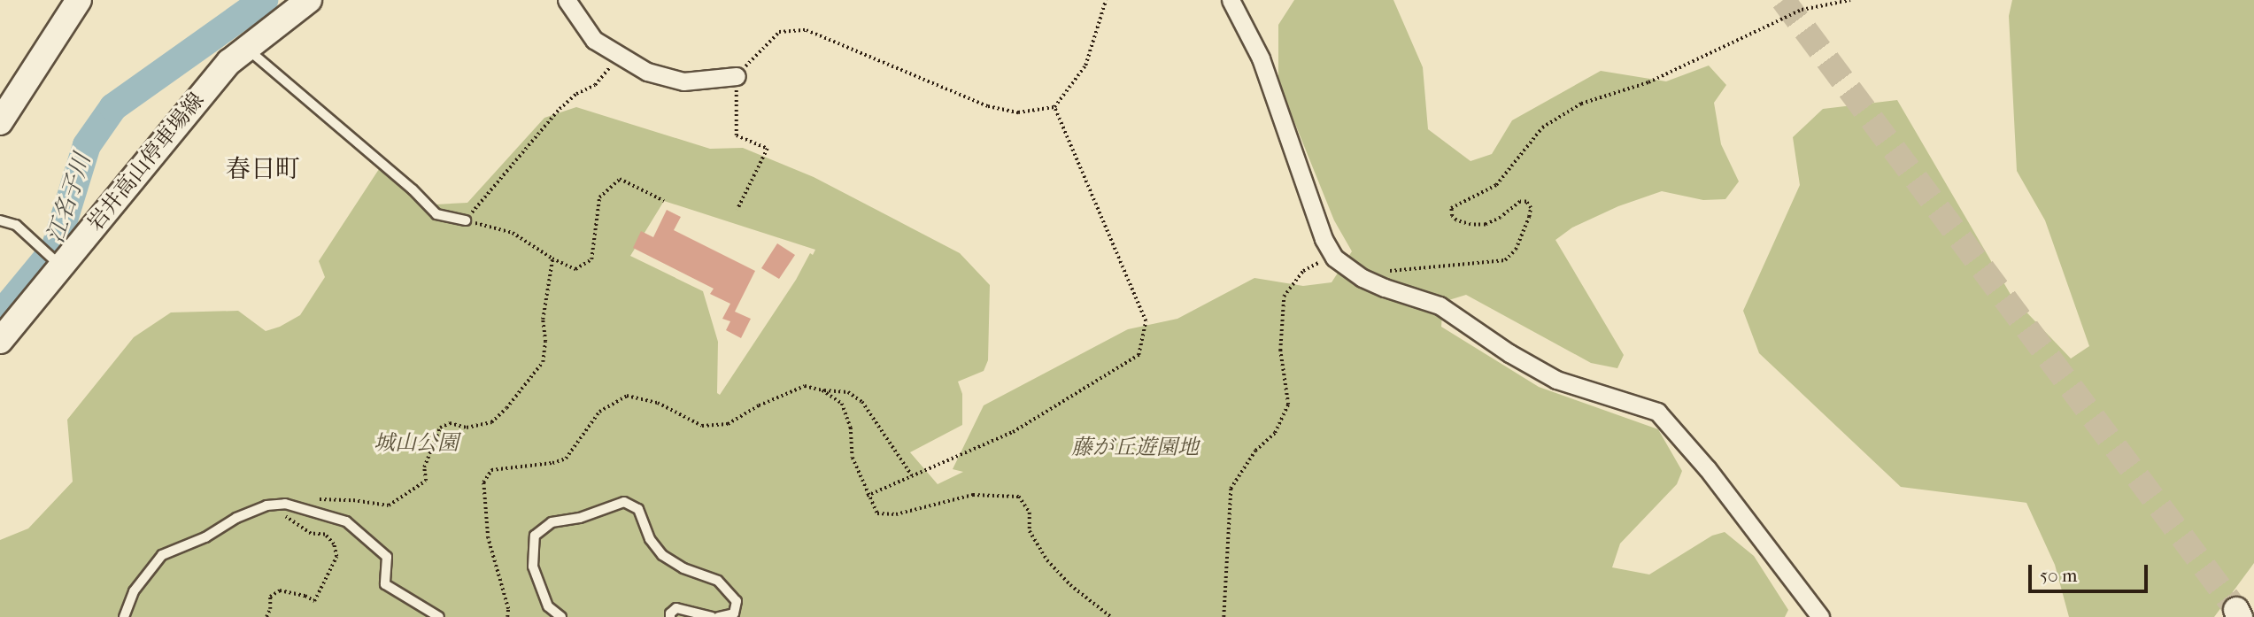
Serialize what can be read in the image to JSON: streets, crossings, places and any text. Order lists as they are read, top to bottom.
{
  "streets": {
    "main road": ["岩井高山停車場線"]
  },
  "districts": ["春日町"],
  "water": ["江名子川"],
  "parks": ["城山公園", "藤が丘遊園地"],
  "scale_bar": "50 m"
}
